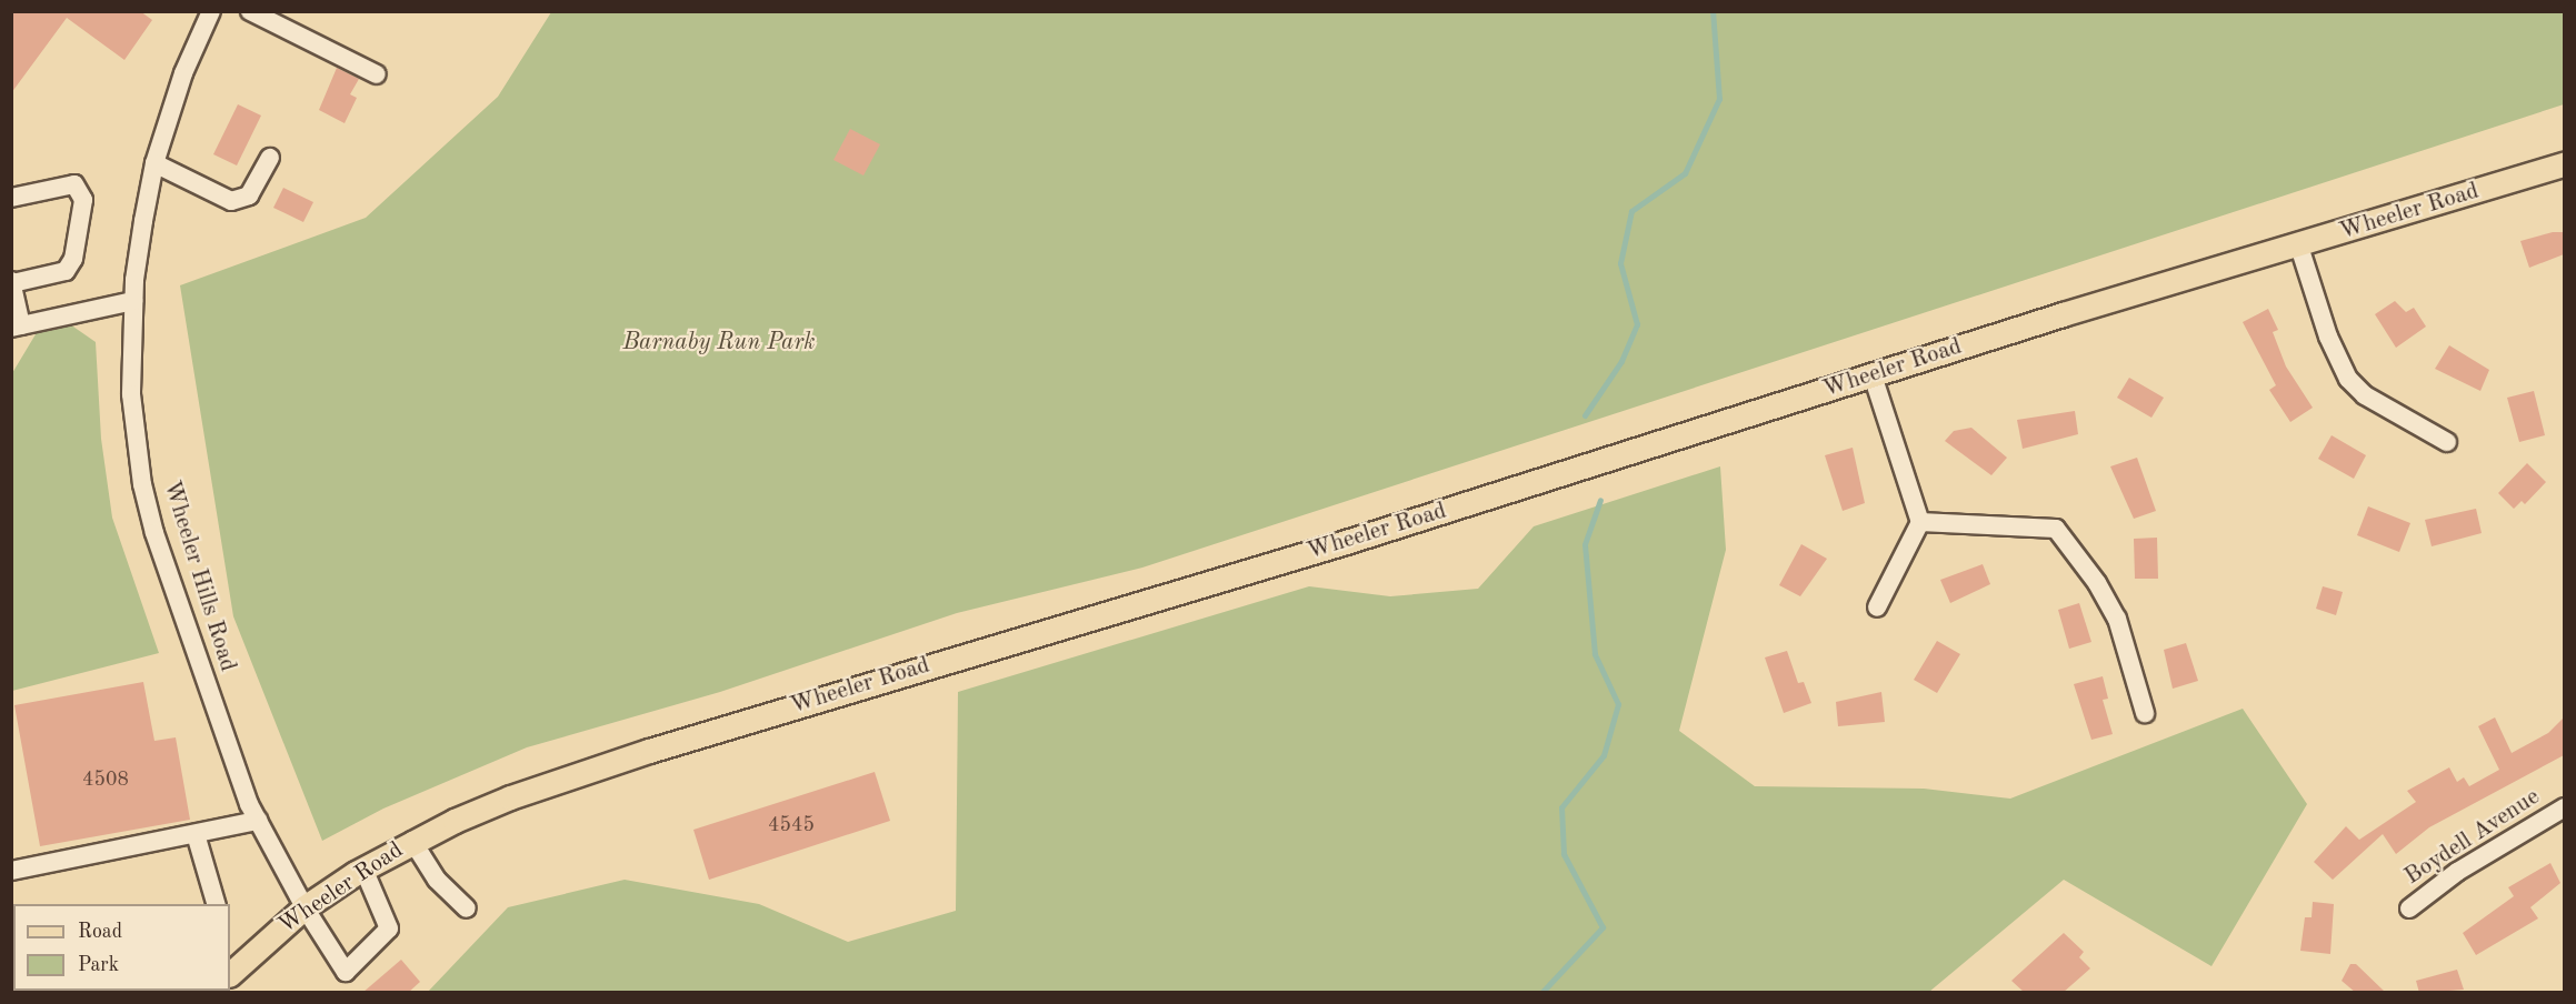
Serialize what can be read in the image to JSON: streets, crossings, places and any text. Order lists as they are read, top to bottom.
{
  "streets": {
    "main road": ["Wheeler Road"],
    "street": ["Wheeler Hills Road", "Boydell Avenue"]
  },
  "crossings": [
    ["Wheeler Road", "Wheeler Hills Road"]
  ],
  "parks": ["Barnaby Run Park"],
  "house_numbers": ["4508", "4545"],
  "legend": ["Road", "Park"]
}
